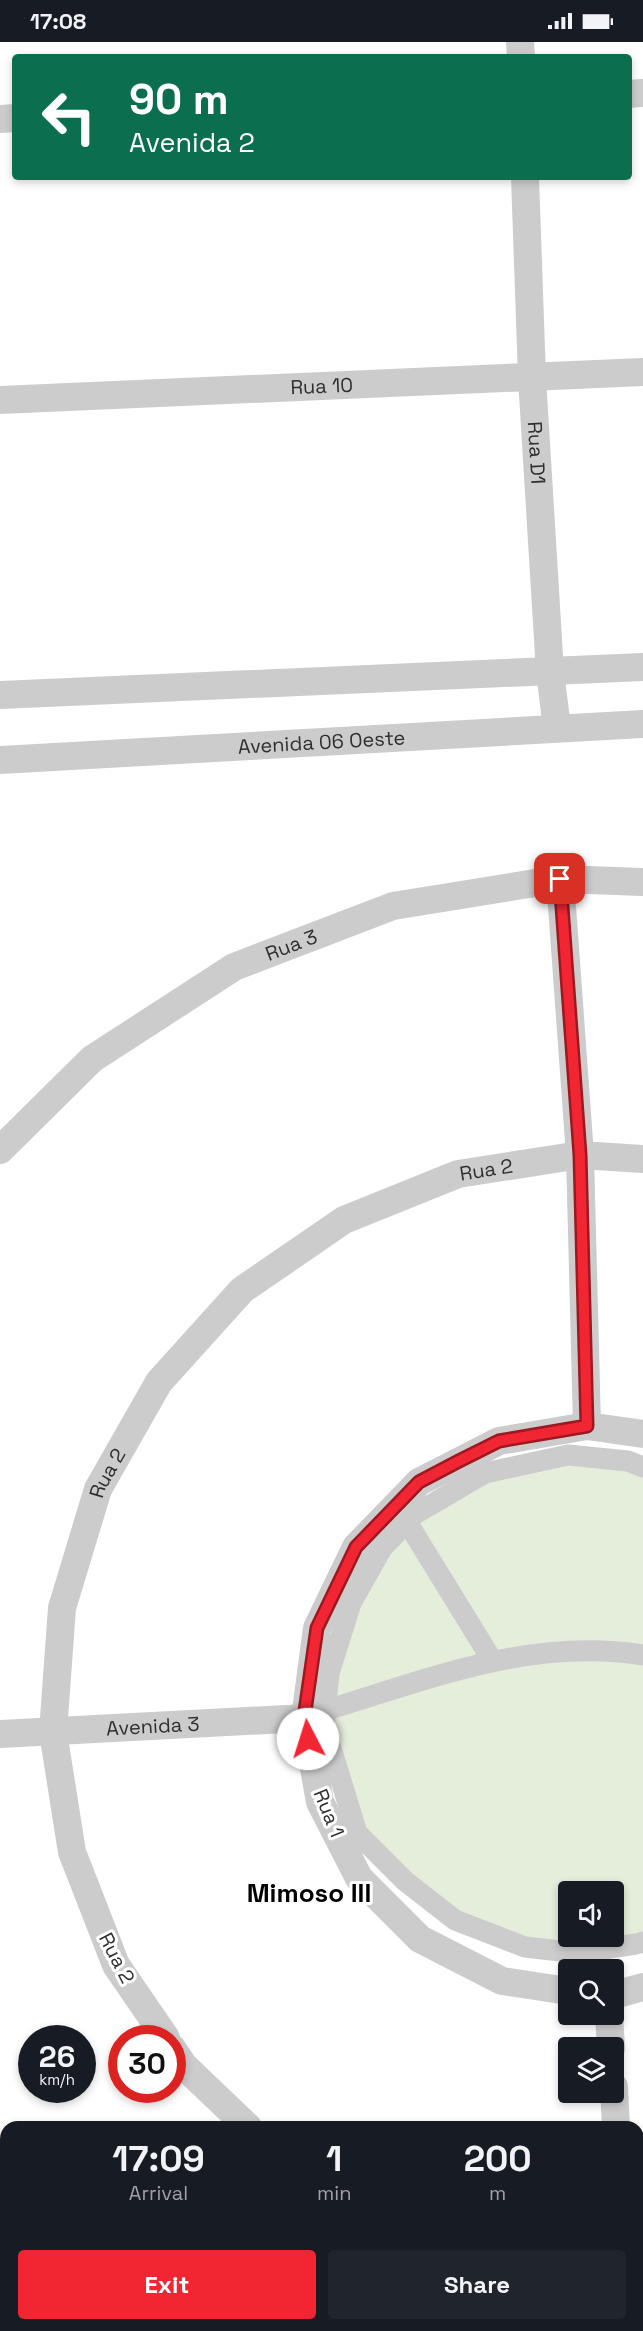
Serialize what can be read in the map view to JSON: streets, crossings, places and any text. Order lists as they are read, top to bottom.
{
  "streets": {
    "street": [
      "Rua 10",
      "Rua D1",
      "Avenida 06 Oeste",
      "Rua 3",
      "Rua 2",
      "Avenida 3",
      "Rua 1"
    ]
  },
  "crossings": [
    ["Rua 10", "Rua D1"],
    ["Rua D1", "Avenida 06 Oeste"],
    ["Rua 2", "Avenida 3"],
    ["Avenida 3", "Rua 1"]
  ],
  "districts": ["Mimoso III"],
  "page": {
    "status": "17:08",
    "turn": ["90 m", "Avenida 2"],
    "speed": "26 km/h",
    "limit": "30",
    "eta": [
      "17:09",
      "Arrival",
      "1",
      "min",
      "200",
      "m"
    ],
    "buttons": ["Exit", "Share"]
  }
}
